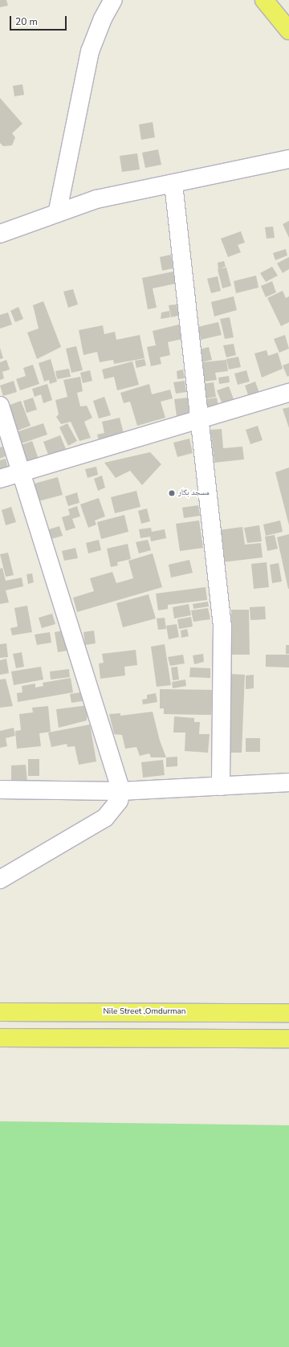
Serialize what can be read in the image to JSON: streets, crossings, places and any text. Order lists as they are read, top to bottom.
{
  "streets": {
    "main road": ["Nile Street ,Omdurman"]
  },
  "places": ["مسجد بكار"],
  "scale_bar": "20 m"
}
